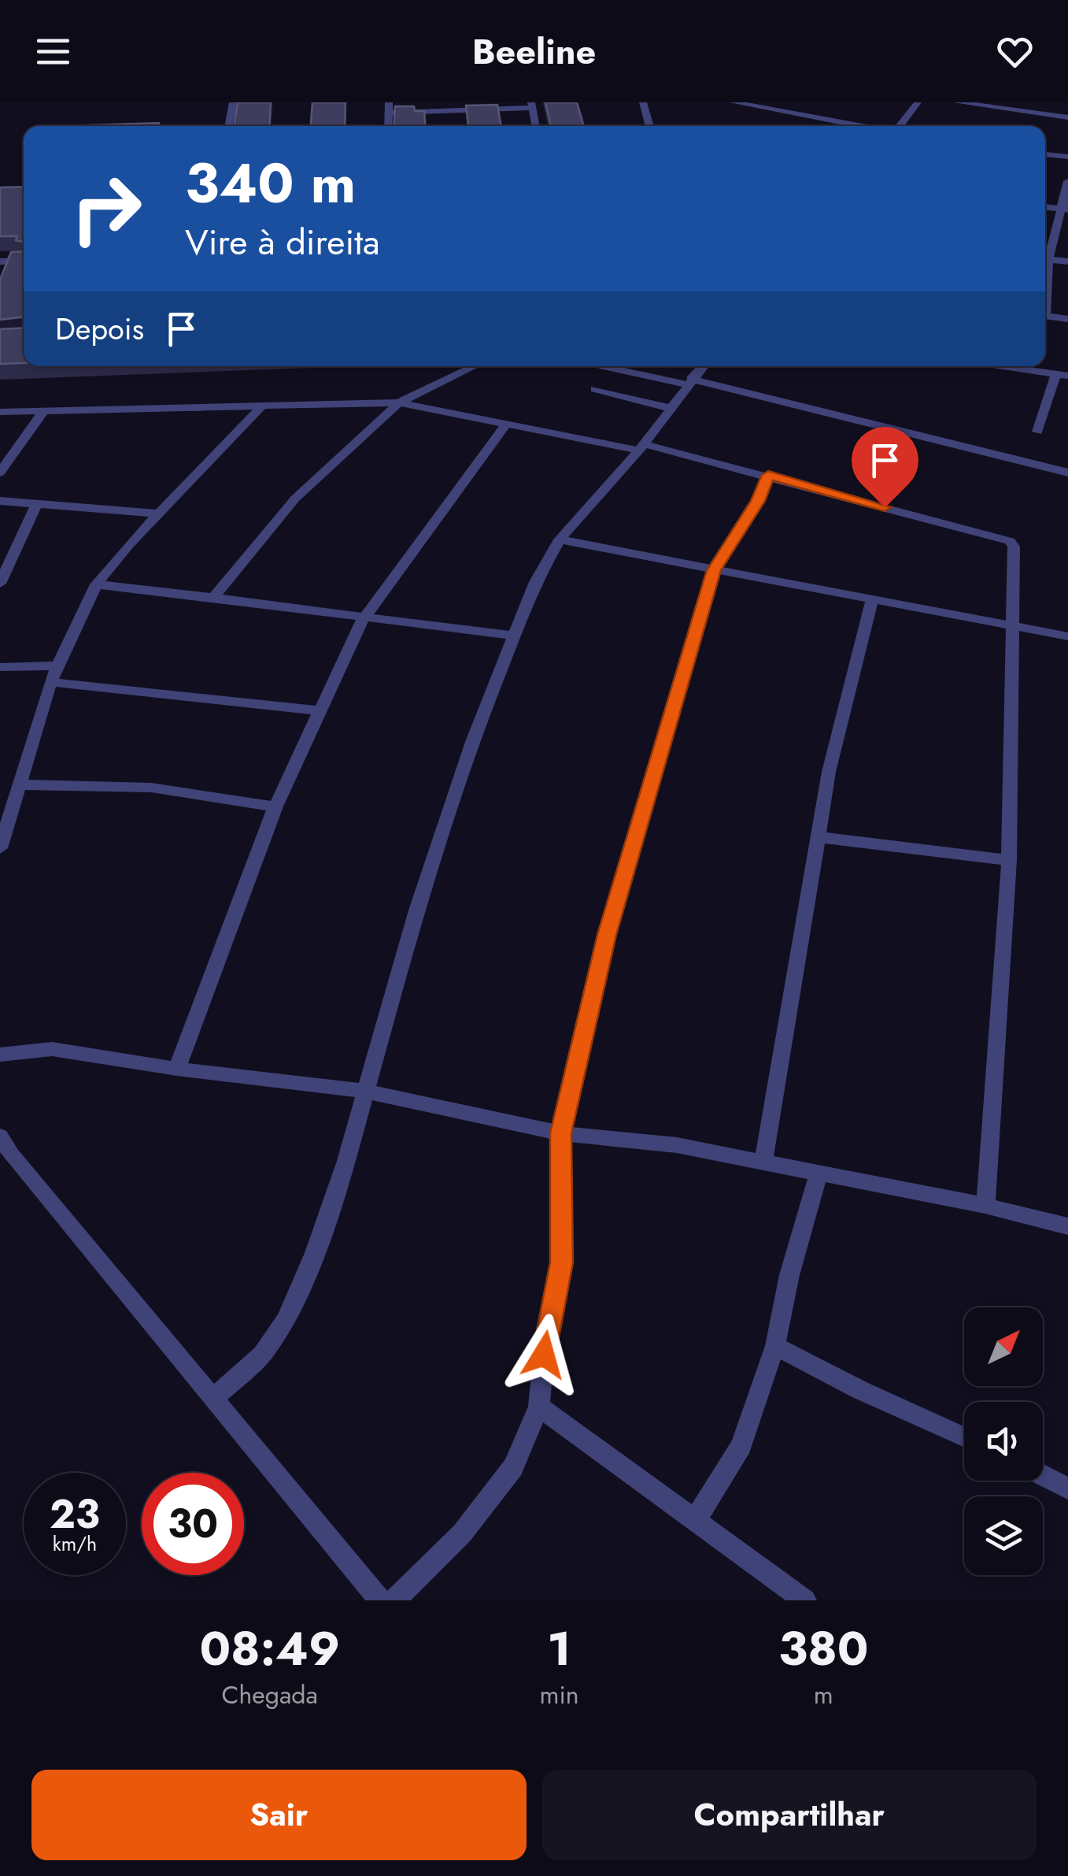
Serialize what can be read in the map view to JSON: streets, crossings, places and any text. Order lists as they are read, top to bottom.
{
  "north": "top right",
  "page": {
    "header": "Beeline",
    "turn": ["340 m", "Vire à direita"],
    "then": "Depois",
    "speed": "23 km/h",
    "limit": "30",
    "eta": [
      "08:49",
      "Chegada",
      "1",
      "min",
      "380",
      "m"
    ],
    "buttons": ["Sair", "Compartilhar"]
  }
}
